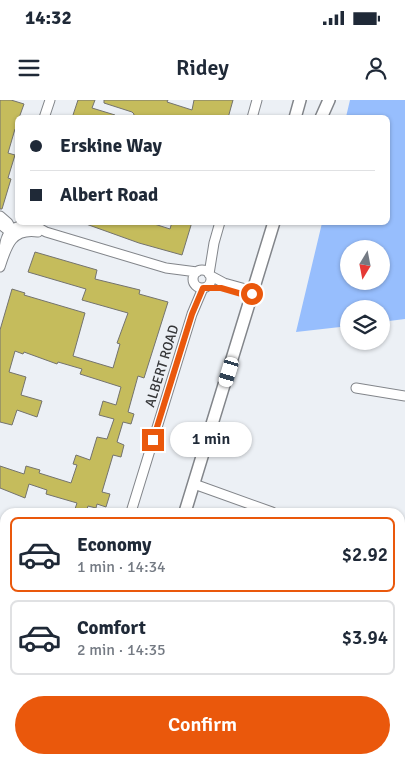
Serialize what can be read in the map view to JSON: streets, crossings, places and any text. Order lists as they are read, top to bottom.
{
  "streets": {
    "street": ["ALBERT ROAD"]
  },
  "north": "bottom",
  "page": {
    "status": "14:32",
    "header": "Ridey",
    "banner": ["Erskine Way", "Albert Road"],
    "bubble": "1 min",
    "list": [
      {
        "name": "Economy",
        "note": "1 min · 14:34",
        "value": "$2.92"
      },
      {
        "name": "Comfort",
        "note": "2 min · 14:35",
        "value": "$3.94"
      }
    ],
    "buttons": "Confirm"
  }
}
